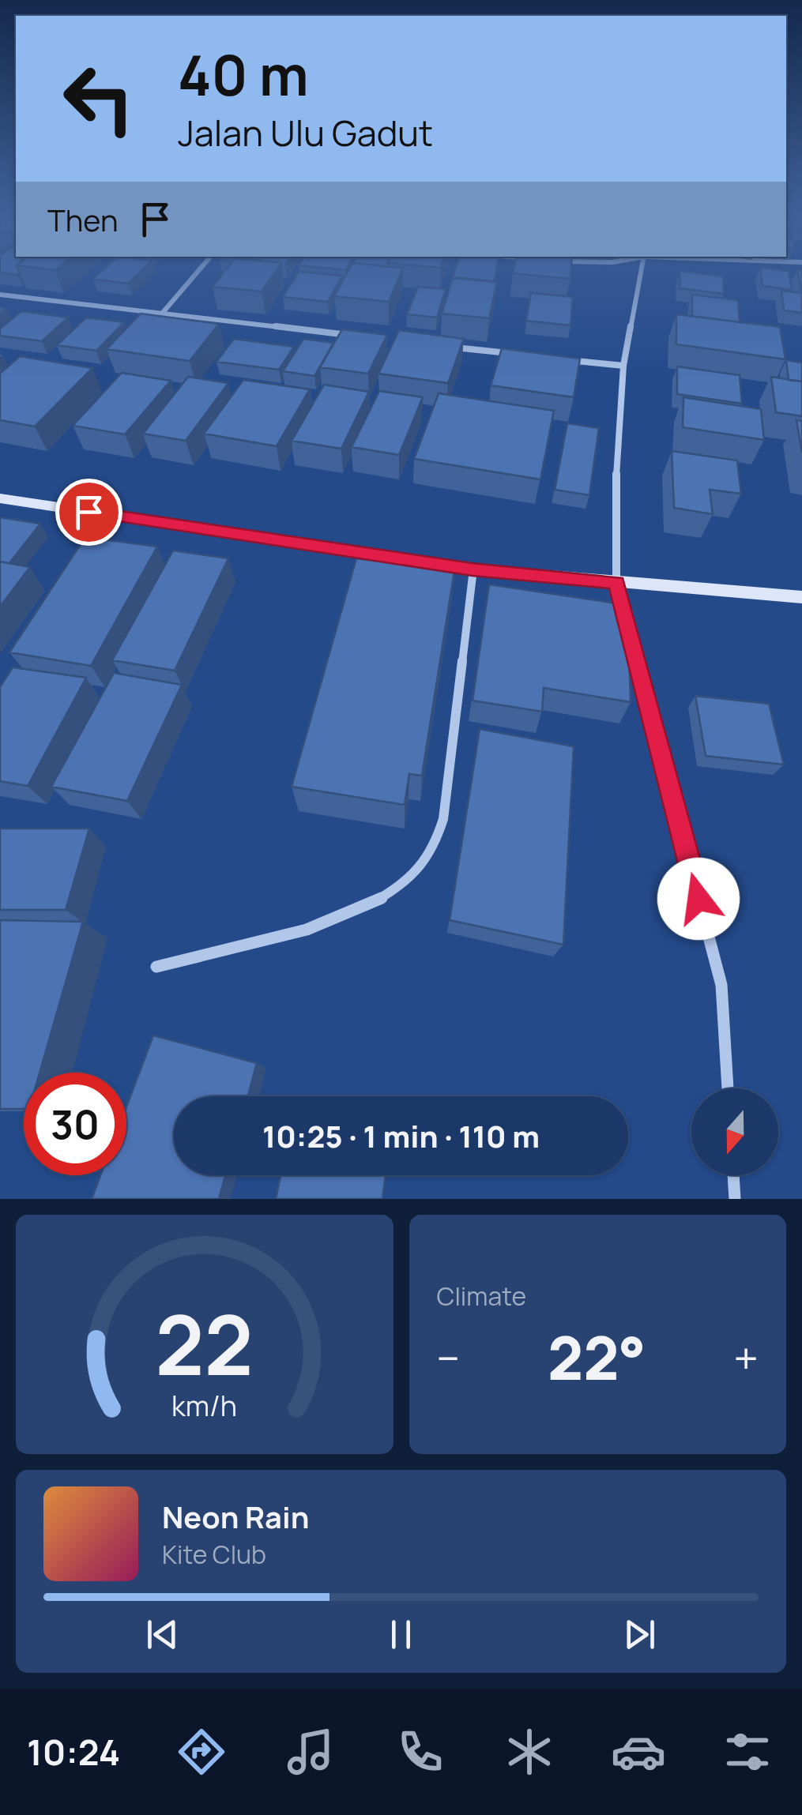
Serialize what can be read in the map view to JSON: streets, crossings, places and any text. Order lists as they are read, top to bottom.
{
  "north": "bottom",
  "page": {
    "turn": ["40 m", "Jalan Ulu Gadut"],
    "then": "Then",
    "limit": "30",
    "trip": "10:25 · 1 min · 110 m",
    "tile": "Climate",
    "heat": ["−", "22°", "+"],
    "song": ["Neon Rain", "Kite Club"],
    "tabs": "10:24",
    "gauge": ["22", "km/h"]
  }
}
